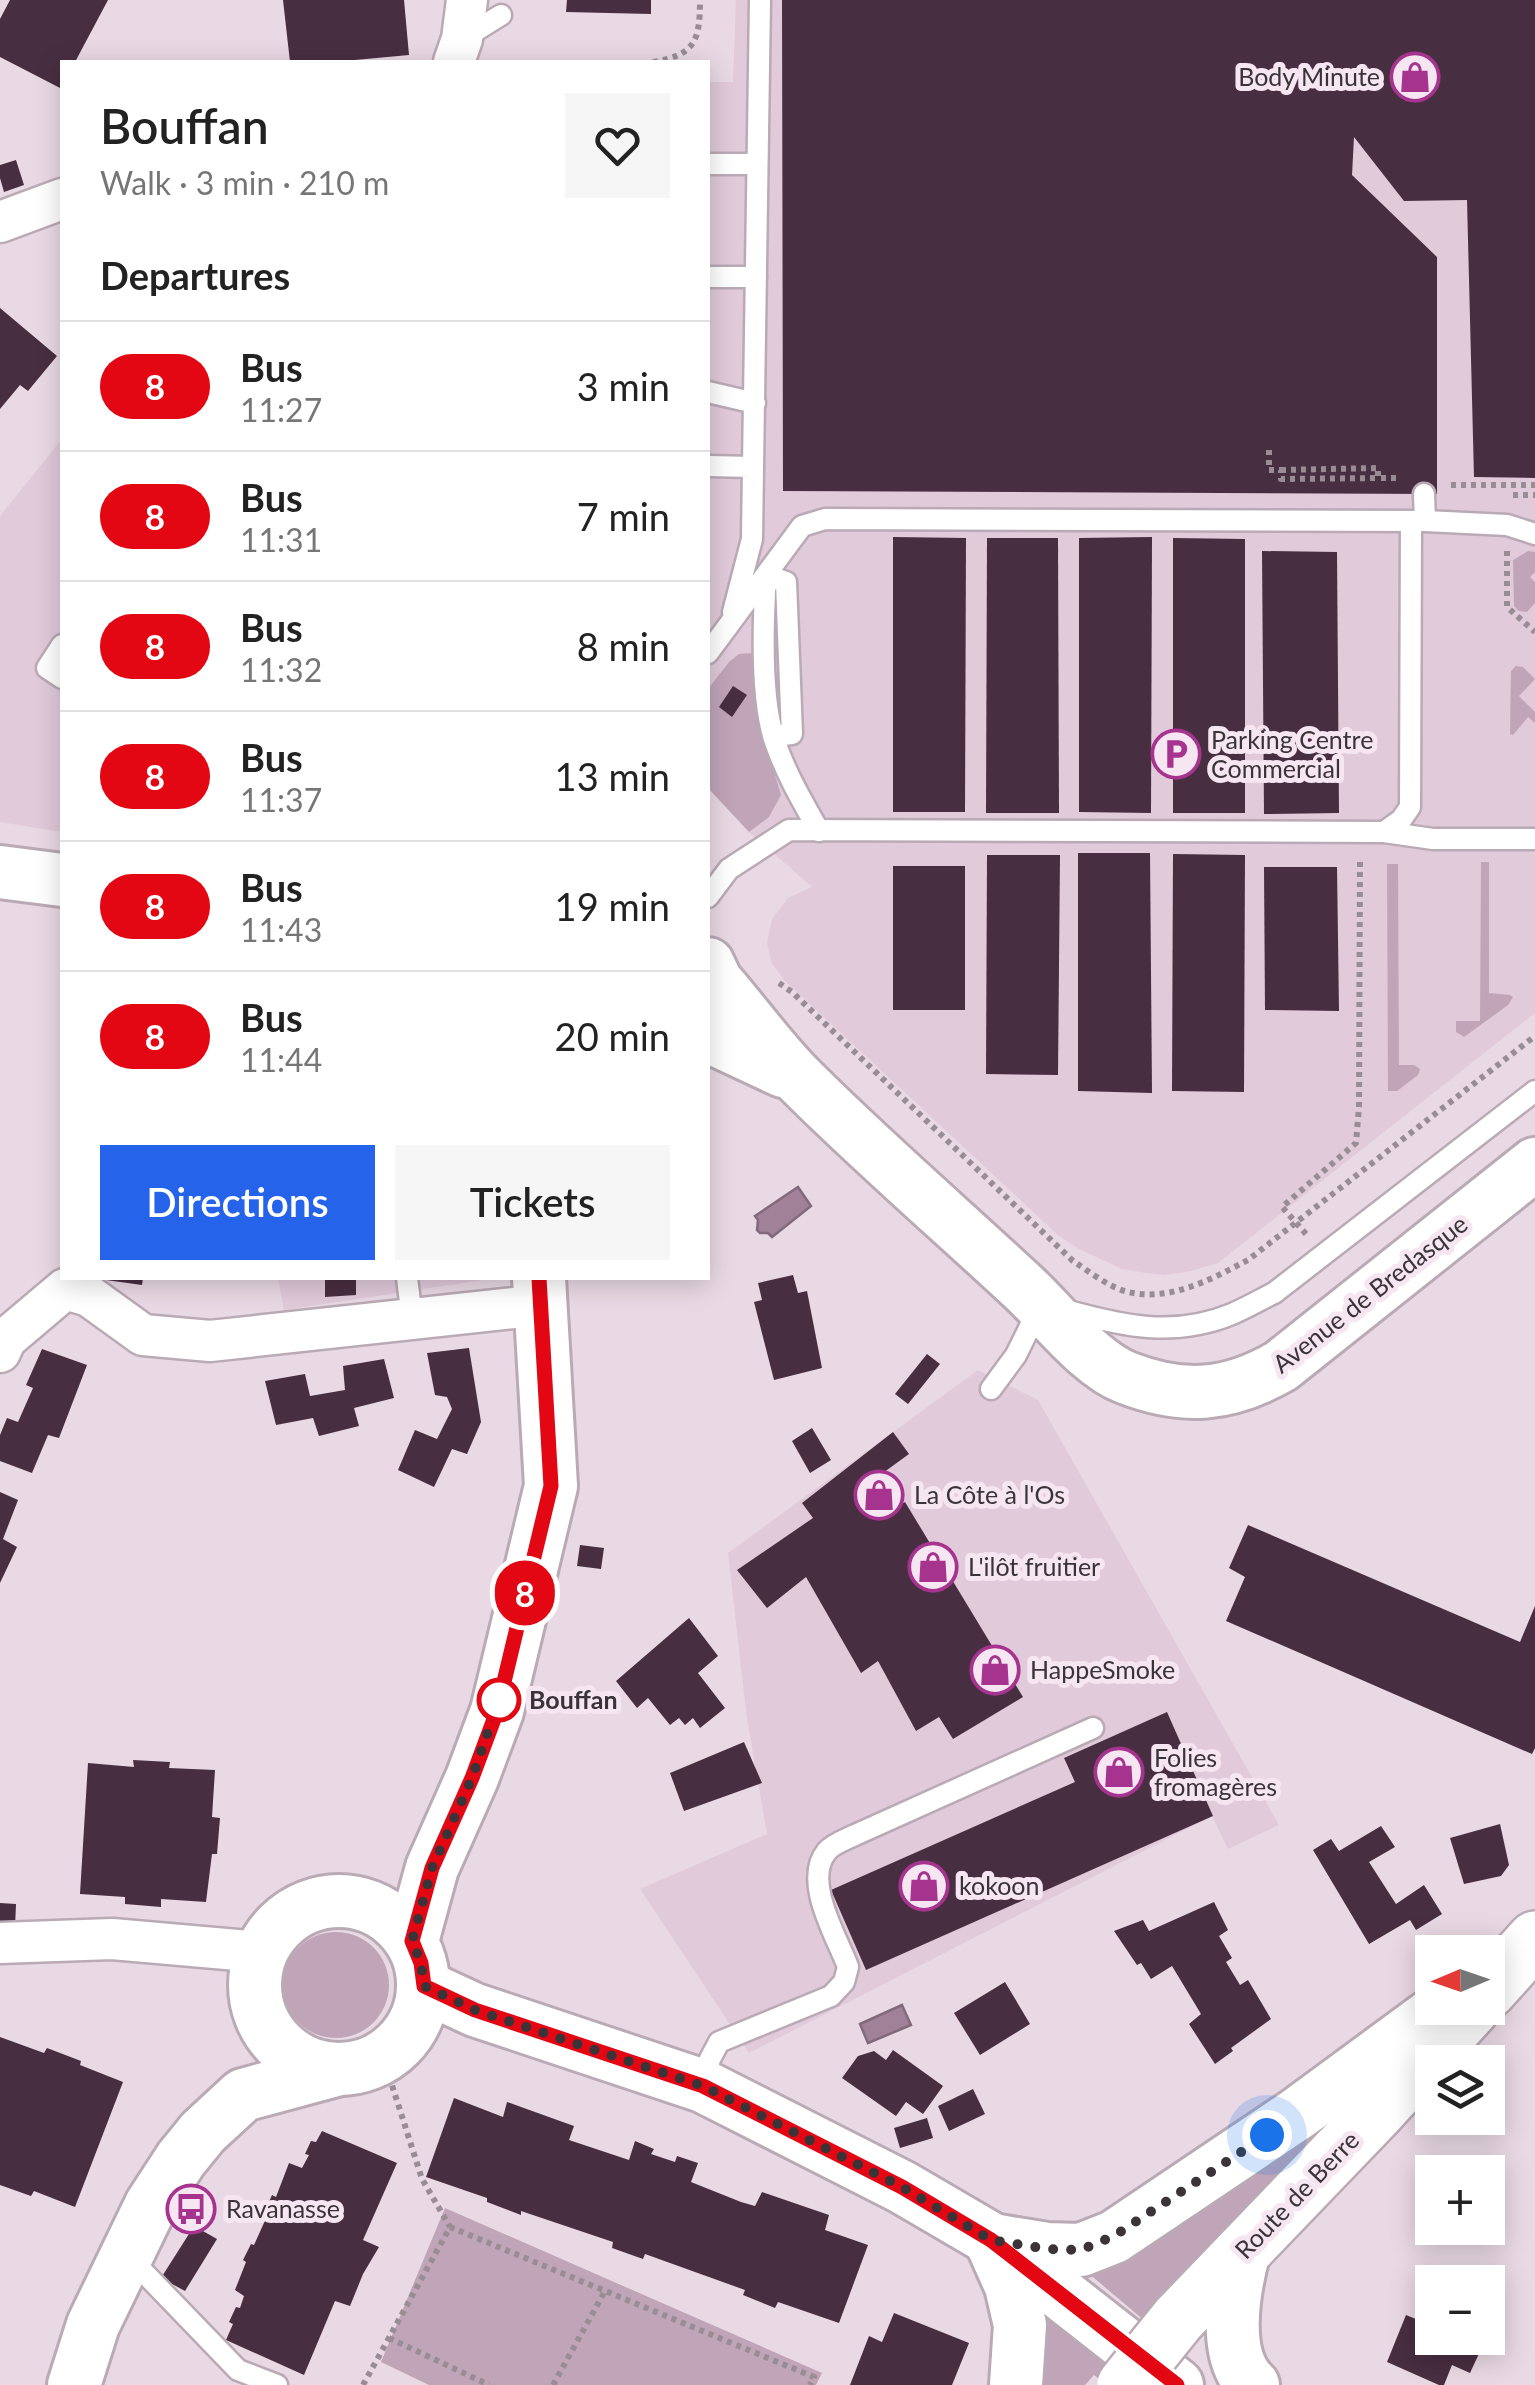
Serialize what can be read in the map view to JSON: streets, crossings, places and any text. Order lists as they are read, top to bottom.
{
  "streets": {
    "main road": ["Route de Berre"],
    "street": ["Avenue de Bredasque"]
  },
  "places": {
    "shop": [
      "Body Minute",
      "La Côte à l'Os",
      "L'ilôt fruitier",
      "HappeSmoke",
      "Folies fromagères",
      "kokoon"
    ],
    "parking": ["Parking Centre Commercial"],
    "other": ["Bouffan"],
    "bus stop": ["Ravanasse"]
  },
  "lines": ["bus line 8"],
  "north": "left",
  "page": {
    "on_map": "8",
    "heading": [
      ["Bouffan", "Walk · 3 min · 210 m"],
      "Departures"
    ],
    "list": [
      {
        "mark": "8",
        "name": "Bus",
        "note": "11:27",
        "value": "3 min"
      },
      {
        "mark": "8",
        "name": "Bus",
        "note": "11:31",
        "value": "7 min"
      },
      {
        "mark": "8",
        "name": "Bus",
        "note": "11:32",
        "value": "8 min"
      },
      {
        "mark": "8",
        "name": "Bus",
        "note": "11:37",
        "value": "13 min"
      },
      {
        "mark": "8",
        "name": "Bus",
        "note": "11:43",
        "value": "19 min"
      },
      {
        "mark": "8",
        "name": "Bus",
        "note": "11:44",
        "value": "20 min"
      }
    ],
    "buttons": ["Directions", "Tickets"],
    "map_buttons": ["+", "−"]
  }
}
